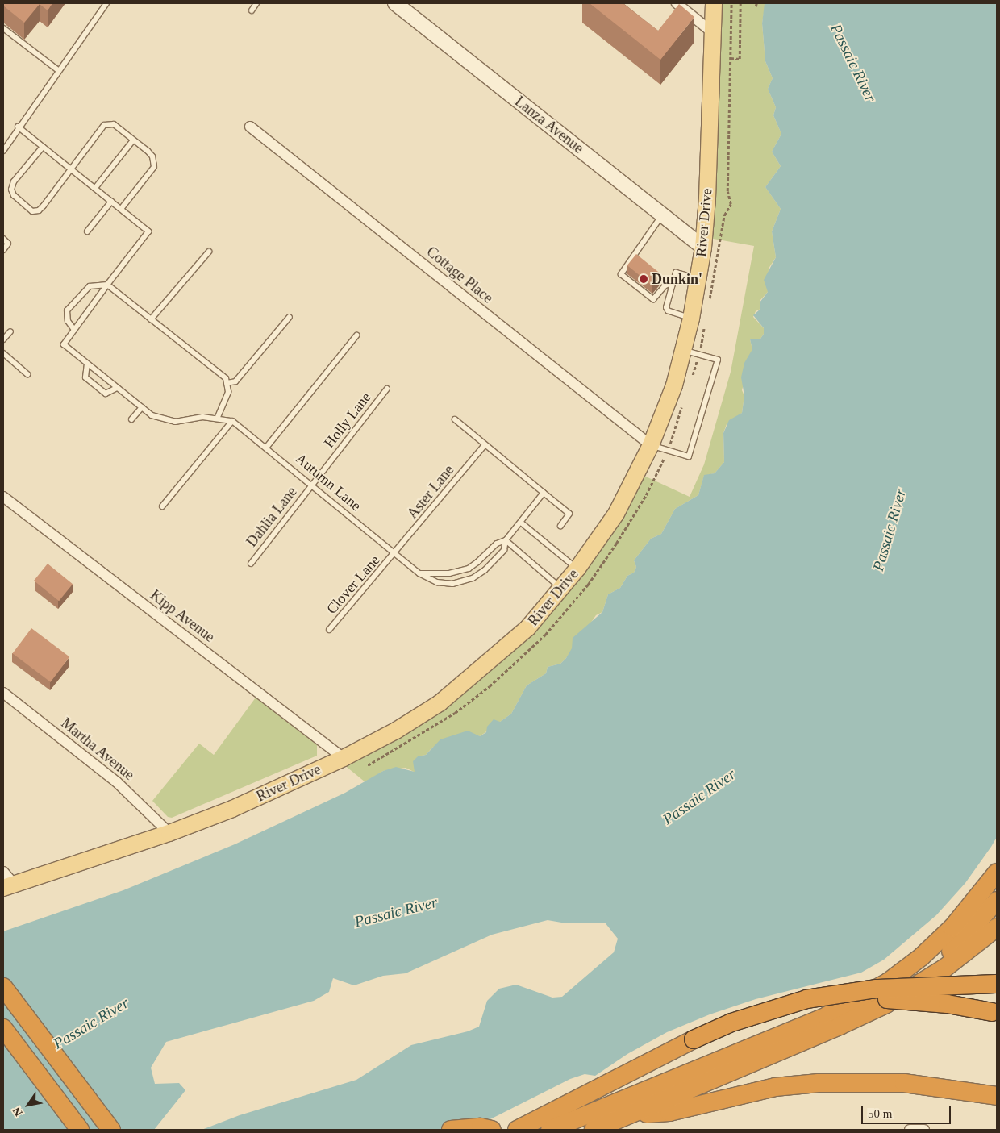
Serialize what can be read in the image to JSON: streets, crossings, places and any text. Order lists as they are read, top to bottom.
{
  "streets": {
    "main road": ["River Drive"],
    "street": [
      "Lanza Avenue",
      "Cottage Place",
      "Kipp Avenue",
      "Martha Avenue"
    ],
    "lane": [
      "Holly Lane",
      "Autumn Lane",
      "Aster Lane",
      "Dahlia Lane",
      "Clover Lane"
    ]
  },
  "crossings": [
    ["Lanza Avenue", "River Drive"],
    ["River Drive", "Cottage Place"],
    ["River Drive", "Kipp Avenue"],
    ["River Drive", "Martha Avenue"],
    ["Holly Lane", "Autumn Lane"],
    ["Holly Lane", "Dahlia Lane"],
    ["Autumn Lane", "Aster Lane"],
    ["Autumn Lane", "Dahlia Lane"],
    ["Autumn Lane", "Clover Lane"],
    ["Aster Lane", "Clover Lane"]
  ],
  "water": ["Passaic River"],
  "places": ["Dunkin'"],
  "scale_bar": "50 m",
  "north": "bottom left"
}
